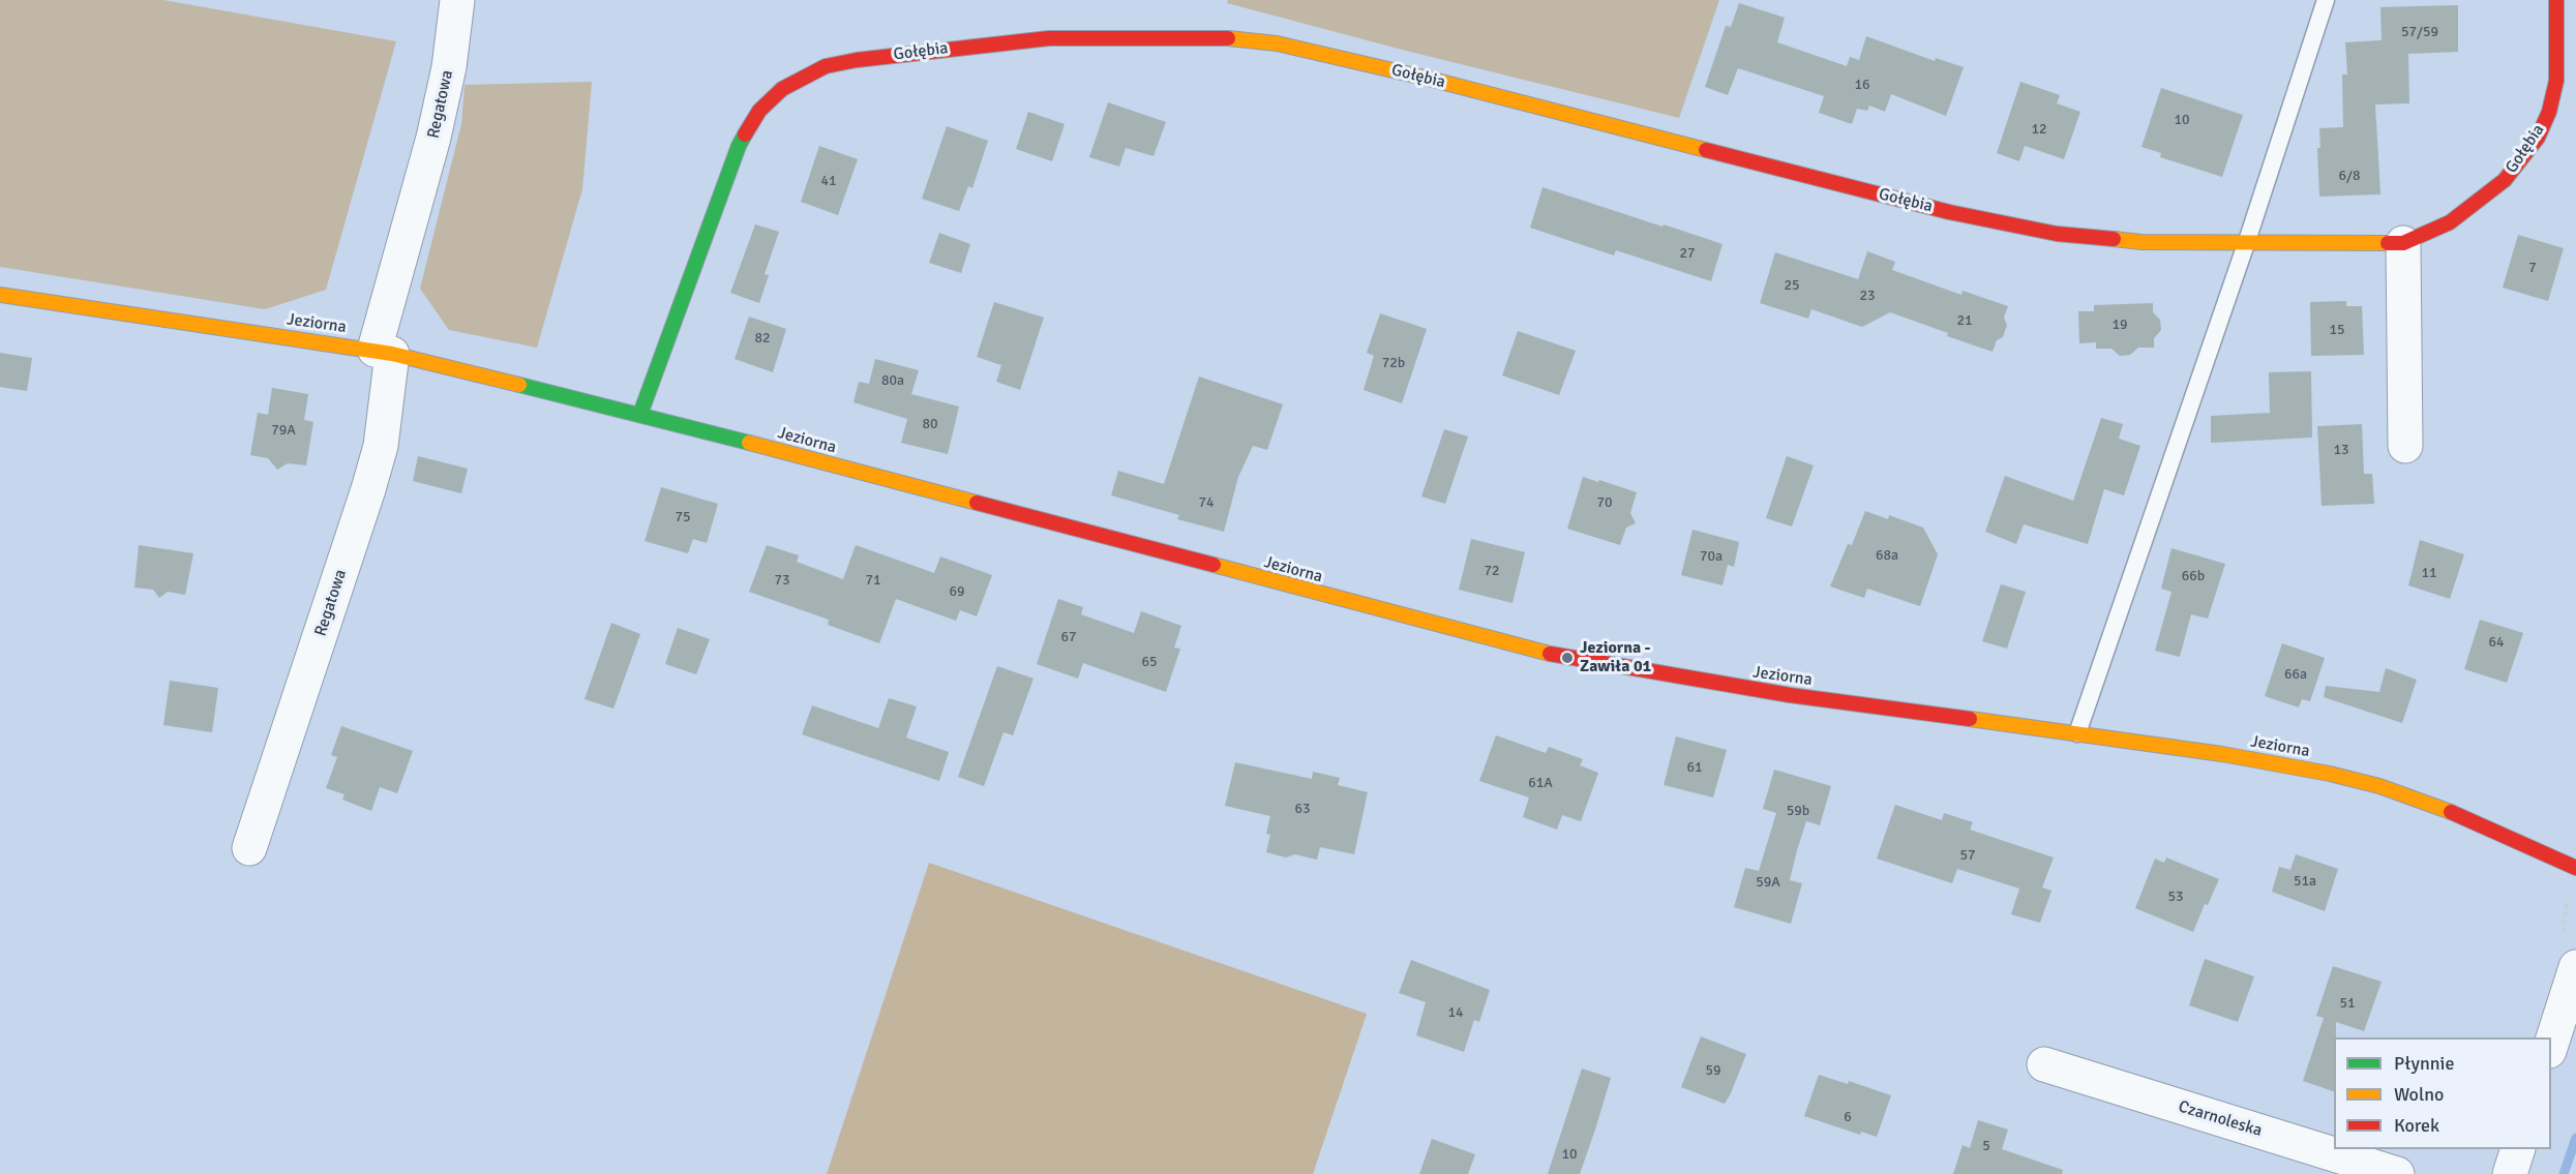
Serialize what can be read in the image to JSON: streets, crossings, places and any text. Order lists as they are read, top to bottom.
{
  "streets": {
    "street": [
      "Gołębia",
      "Regatowa",
      "Jeziorna",
      "Czarnoleska"
    ]
  },
  "crossings": [
    ["Gołębia", "Jeziorna"],
    ["Regatowa", "Jeziorna"]
  ],
  "places": ["Jeziorna - Zawiła 01"],
  "house_numbers": [
    "57/59",
    "16",
    "10",
    "12",
    "6/8",
    "41",
    "27",
    "7",
    "25",
    "23",
    "21",
    "19",
    "15",
    "82",
    "72b",
    "80a",
    "80",
    "79A",
    "13",
    "74",
    "70",
    "75",
    "68a",
    "70a",
    "72",
    "11",
    "66b",
    "73",
    "71",
    "69",
    "67",
    "64",
    "65",
    "66a",
    "61",
    "61A",
    "63",
    "59b",
    "57",
    "51a",
    "59A",
    "53",
    "51",
    "14",
    "59",
    "6",
    "5",
    "10"
  ],
  "legend": ["Płynnie", "Wolno", "Korek"]
}
